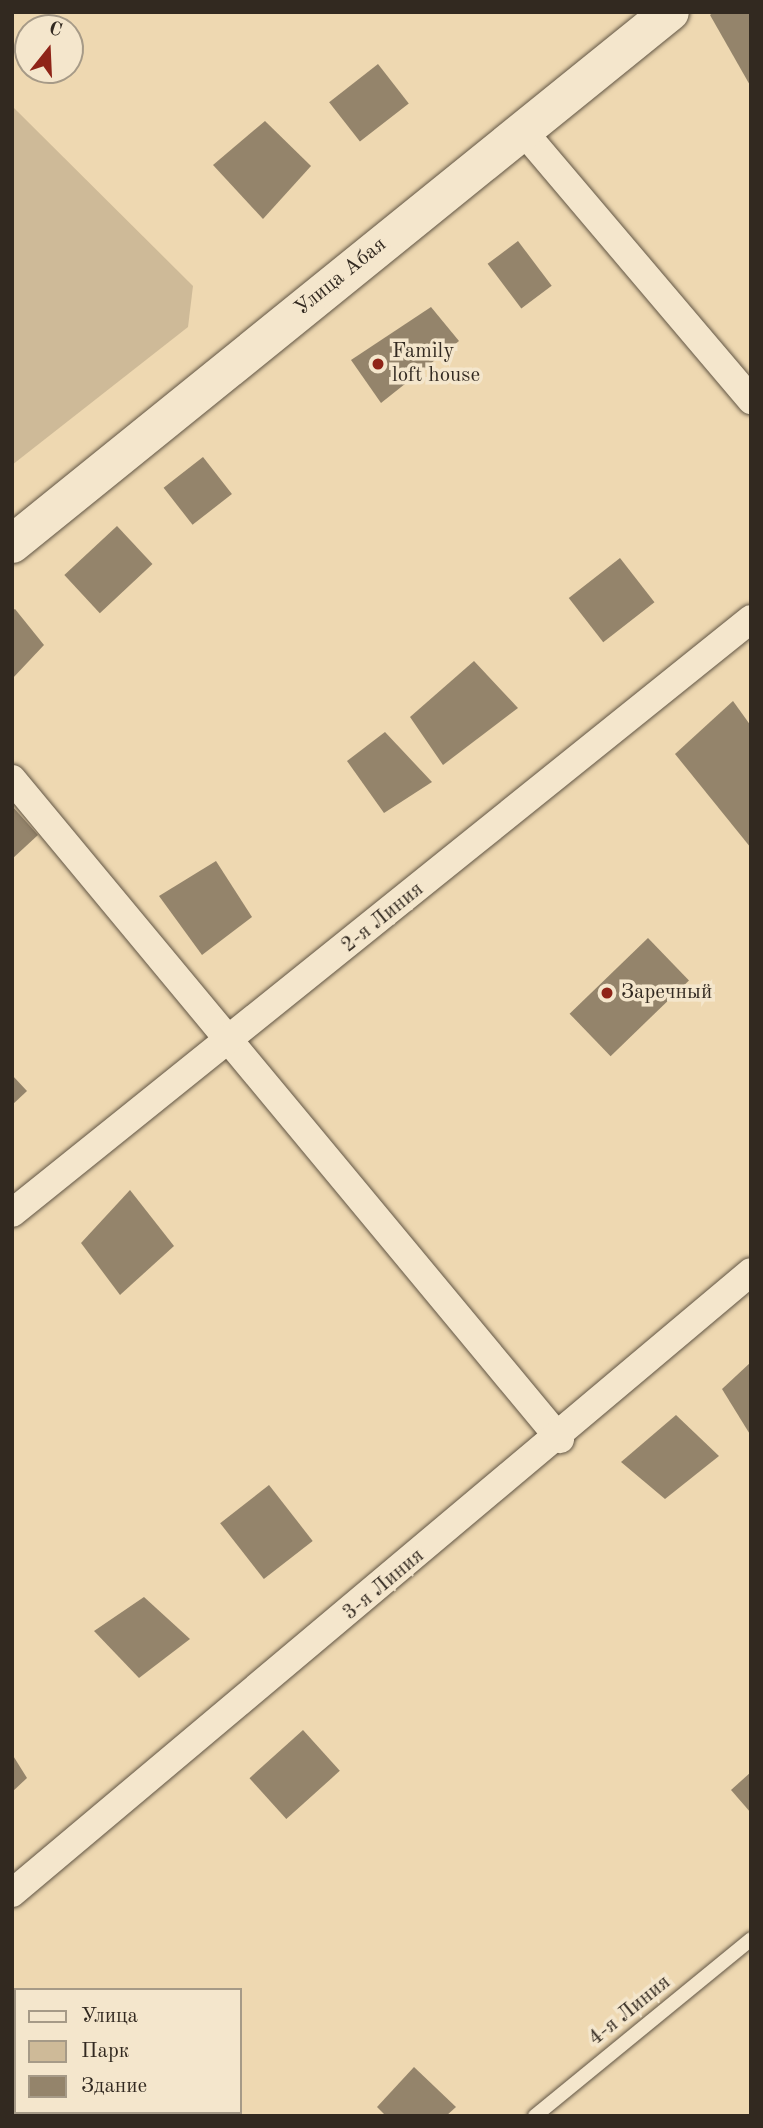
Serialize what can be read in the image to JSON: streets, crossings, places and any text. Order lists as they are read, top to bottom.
{
  "streets": {
    "street": ["Улица Абая", "2-я Линия", "3-я Линия"],
    "lane": ["4-я Линия"]
  },
  "places": ["Family loft house", "Заречный"],
  "legend": ["Улица", "Парк", "Здание"],
  "north": "top"
}
